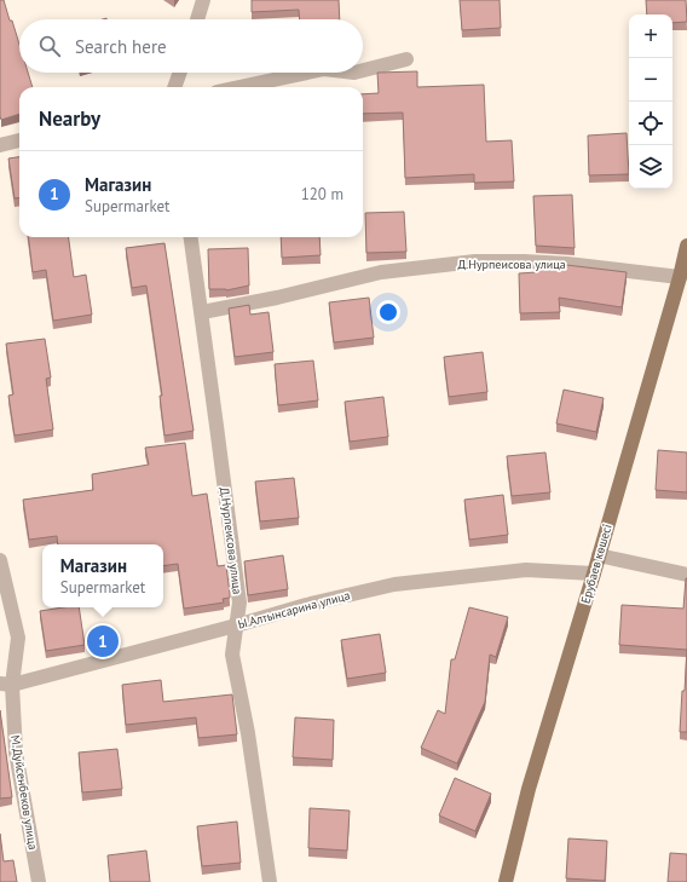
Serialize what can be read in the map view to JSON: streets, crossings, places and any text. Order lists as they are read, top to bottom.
{
  "streets": {
    "main road": ["Ерубаев көшесі"],
    "street": ["Д.Нурпеисова улица", "Ы.Алтынсарина улица", "М.Дуйсенбеков улица"]
  },
  "crossings": [
    ["Д.Нурпеисова улица", "Ерубаев көшесі"],
    ["Д.Нурпеисова улица", "Ы.Алтынсарина улица"],
    ["Ерубаев көшесі", "Ы.Алтынсарина улица"],
    ["Ы.Алтынсарина улица", "М.Дуйсенбеков улица"]
  ],
  "page": {
    "map_buttons": ["+", "−"],
    "search": "Search here",
    "heading": "Nearby",
    "list": [
      {
        "mark": "1",
        "name": "Магазин",
        "note": "Supermarket",
        "value": "120 m"
      }
    ],
    "popup": ["Магазин", "Supermarket"],
    "pins": "1"
  }
}
